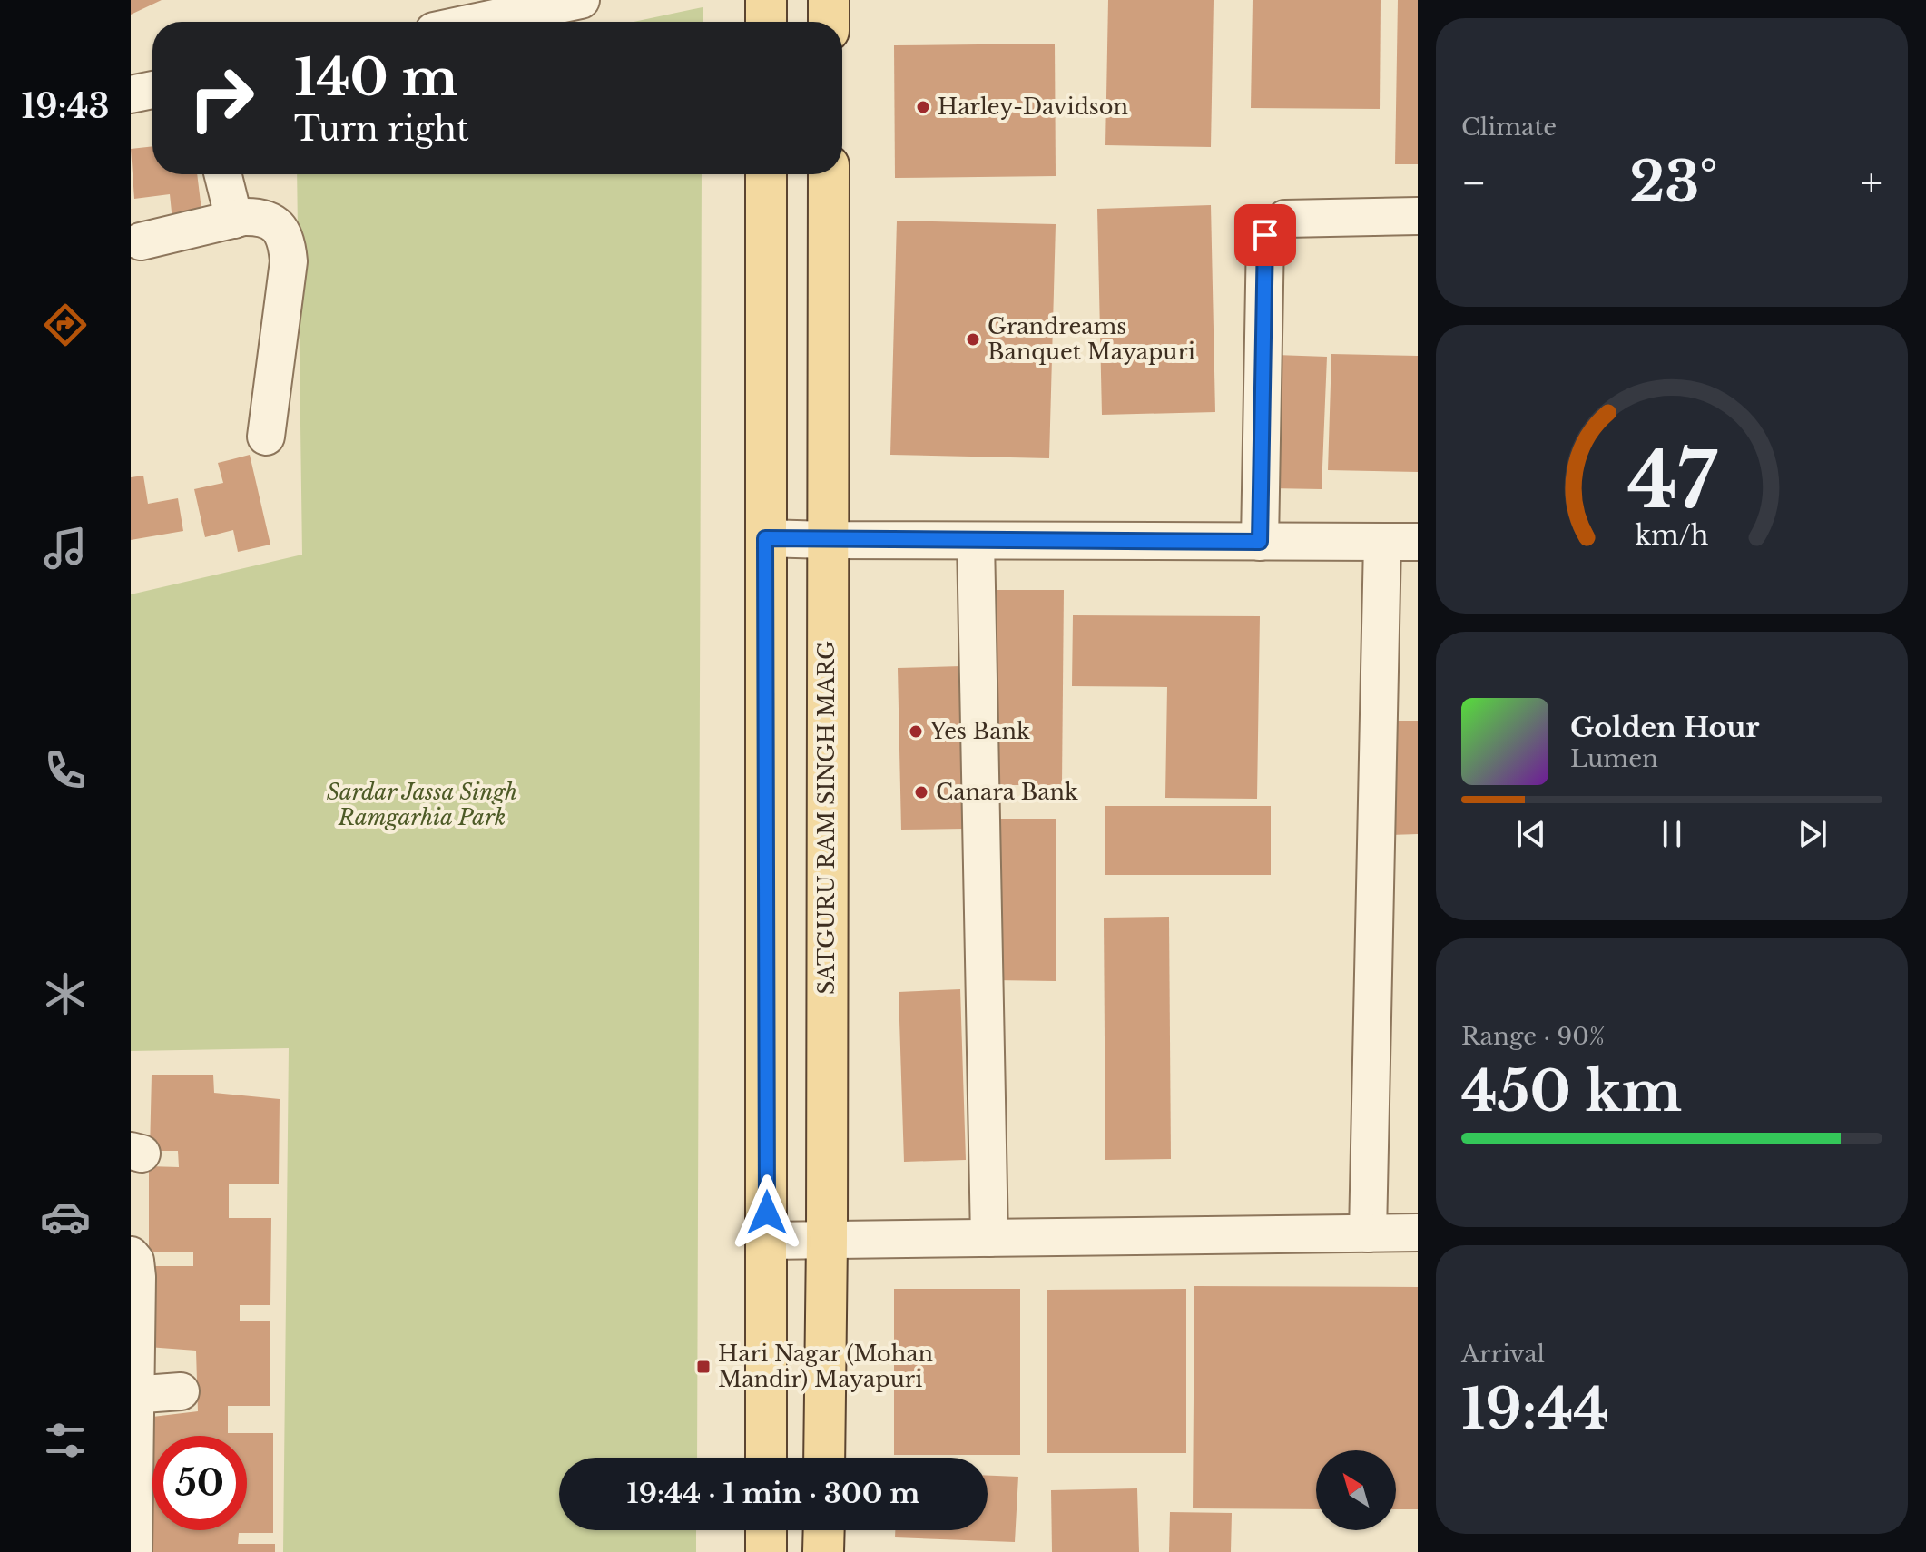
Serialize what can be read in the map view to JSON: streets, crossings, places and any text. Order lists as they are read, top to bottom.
{
  "streets": {
    "main road": ["SATGURU RAM SINGH MARG"]
  },
  "parks": ["Sardar Jassa Singh Ramgarhia Park"],
  "places": {
    "other": [
      "Harley-Davidson",
      "Grandreams Banquet Mayapuri",
      "Yes Bank",
      "Canara Bank"
    ],
    "transit": ["Hari Nagar (Mohan Mandir) Mayapuri"]
  },
  "north": "top left",
  "page": {
    "tabs": "19:43",
    "tile": [
      "Climate",
      ["Range · 90%", "450 km"],
      ["Arrival", "19:44"]
    ],
    "turn": ["140 m", "Turn right"],
    "heat": ["−", "23°", "+"],
    "song": ["Golden Hour", "Lumen"],
    "limit": "50",
    "trip": "19:44 · 1 min · 300 m",
    "gauge": ["47", "km/h"]
  }
}
